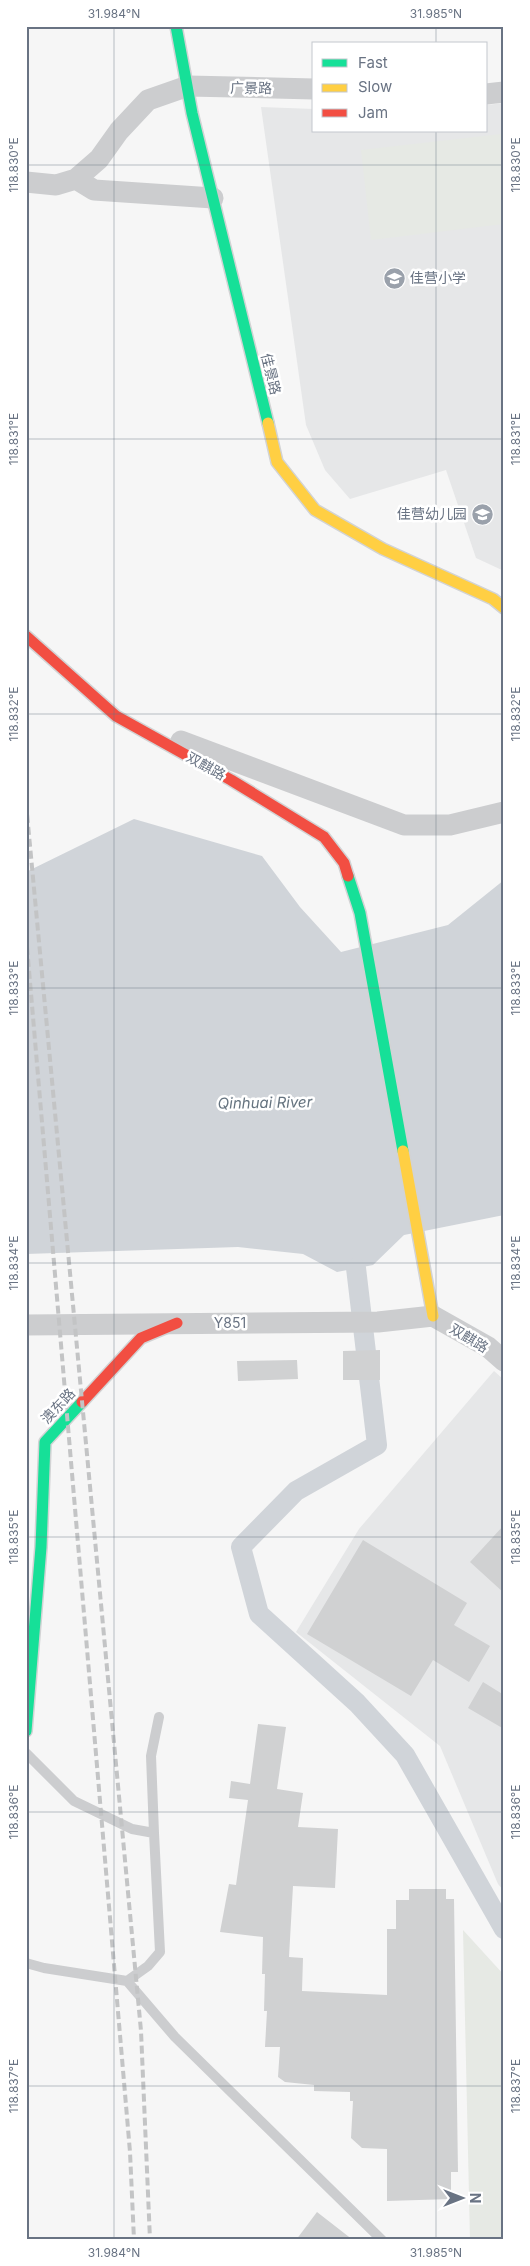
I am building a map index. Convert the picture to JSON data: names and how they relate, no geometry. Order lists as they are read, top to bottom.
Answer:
{
  "streets": {
    "street": [
      "广景路",
      "佳景路",
      "双麒路",
      "Y851",
      "澳东路"
    ]
  },
  "crossings": [
    ["广景路", "佳景路"],
    ["双麒路", "Y851"],
    ["Y851", "澳东路"]
  ],
  "water": ["Qinhuai River"],
  "places": {
    "school or university": ["佳营小学", "佳营幼儿园"]
  },
  "legend": ["Fast", "Slow", "Jam"],
  "north": "right",
  "coordinates": [
    "31.984°N",
    "31.985°N",
    "118.830°E",
    "118.831°E",
    "118.832°E",
    "118.833°E",
    "118.834°E",
    "118.835°E",
    "118.836°E",
    "118.837°E"
  ]
}
